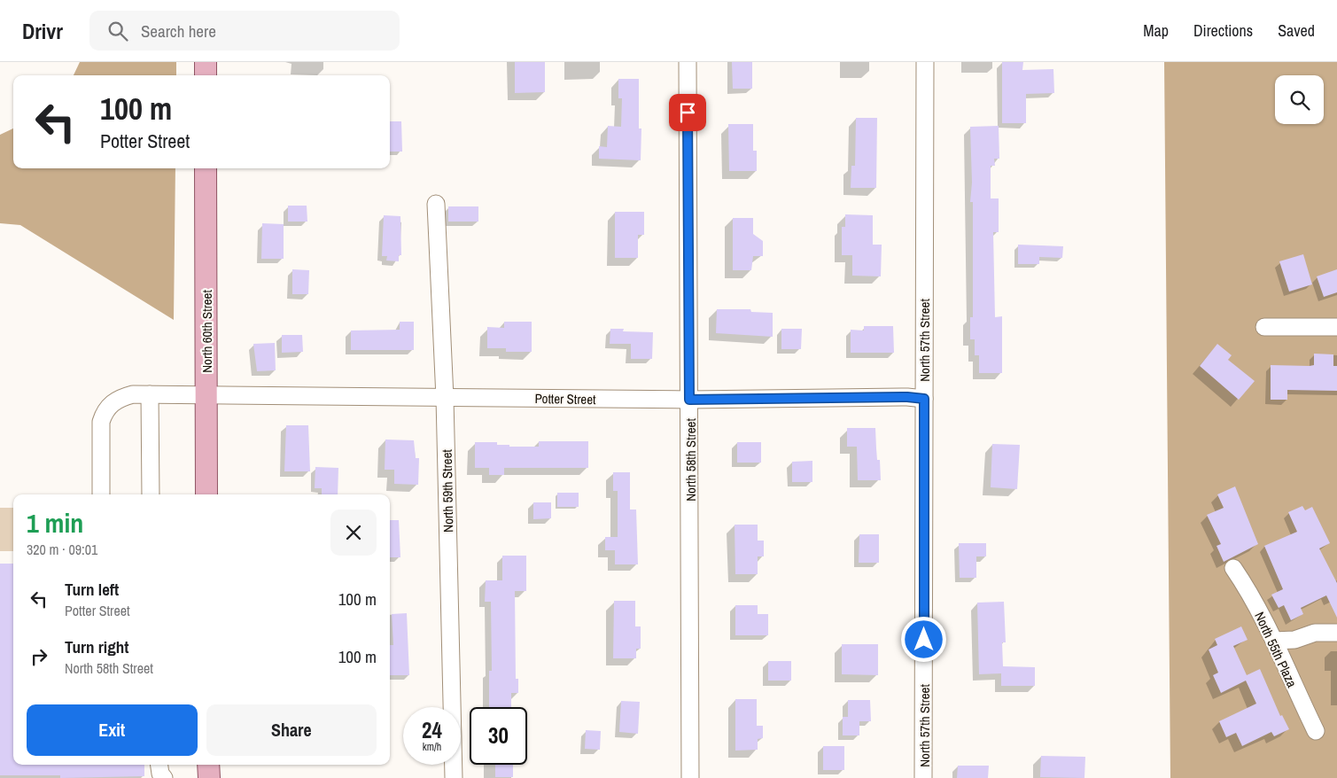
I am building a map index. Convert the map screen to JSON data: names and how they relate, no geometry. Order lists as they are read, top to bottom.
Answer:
{
  "streets": {
    "main road": ["North 60th Street"],
    "street": [
      "North 57th Street",
      "Potter Street",
      "North 58th Street",
      "North 59th Street",
      "North 55th Plaza"
    ]
  },
  "crossings": [
    ["North 60th Street", "Potter Street"],
    ["North 57th Street", "Potter Street"],
    ["Potter Street", "North 58th Street"],
    ["Potter Street", "North 59th Street"]
  ],
  "page": {
    "header": "Drivr",
    "search": "Search here",
    "nav": ["Map", "Directions", "Saved"],
    "turn": ["100 m", "Potter Street"],
    "heading": ["1 min", "320 m · 09:01"],
    "list": [
      {
        "name": "Turn left",
        "note": "Potter Street",
        "value": "100 m"
      },
      {
        "name": "Turn right",
        "note": "North 58th Street",
        "value": "100 m"
      }
    ],
    "buttons": ["Exit", "Share"],
    "speed": "24 km/h",
    "limit": "30"
  }
}
